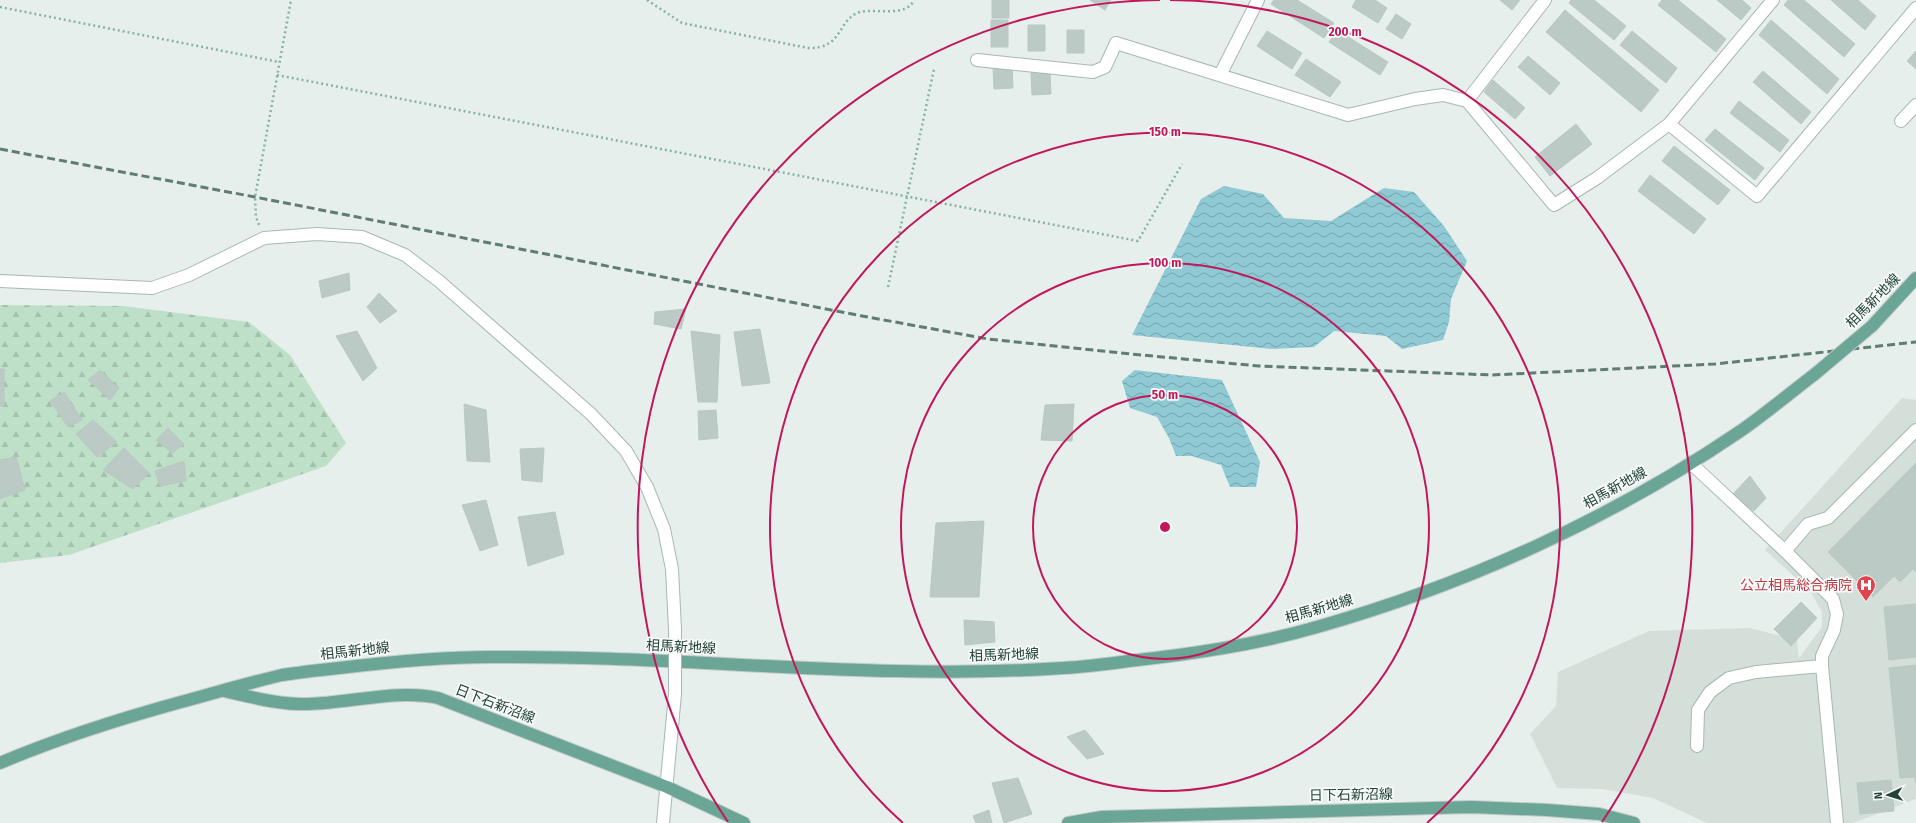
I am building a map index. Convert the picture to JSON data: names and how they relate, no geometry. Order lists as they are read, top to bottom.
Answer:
{
  "streets": {
    "main road": ["相馬新地線", "日下石新沼線"]
  },
  "crossings": [
    ["相馬新地線", "日下石新沼線"]
  ],
  "places": {
    "hospital": ["公立相馬総合病院"]
  },
  "north": "left",
  "rings": [
    "200 m",
    "150 m",
    "100 m",
    "50 m"
  ]
}
